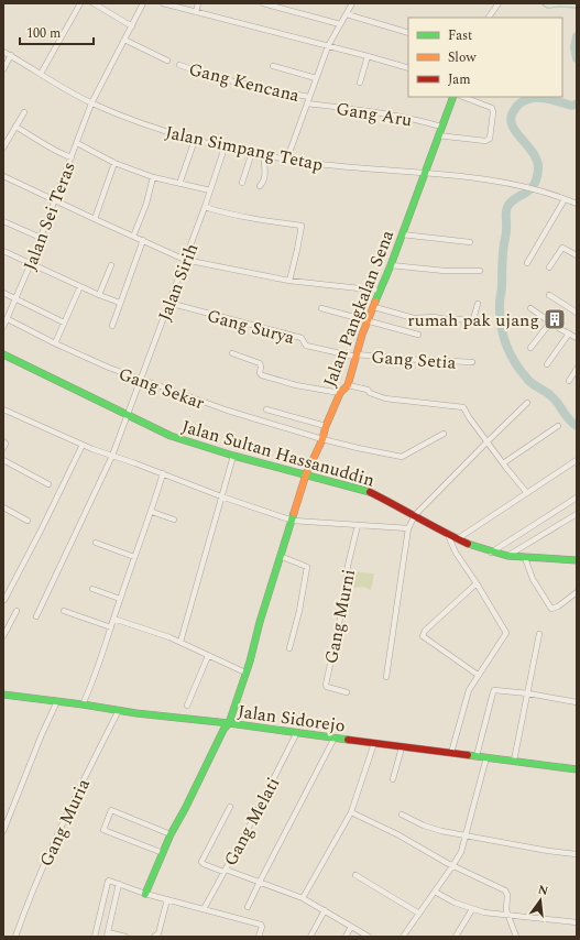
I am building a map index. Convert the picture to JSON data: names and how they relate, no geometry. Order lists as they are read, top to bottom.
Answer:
{
  "streets": {
    "street": [
      "Gang Kencana",
      "Gang Aru",
      "Jalan Simpang Tetap",
      "Jalan Sei Teras",
      "Jalan Sirih",
      "Jalan Pangkalan Sena",
      "Gang Surya",
      "Gang Setia",
      "Gang Sekar",
      "Jalan Sultan Hassanuddin",
      "Gang Murni",
      "Jalan Sidorejo",
      "Gang Melati",
      "Gang Muria"
    ]
  },
  "crossings": [
    ["Gang Aru", "Jalan Pangkalan Sena"],
    ["Jalan Simpang Tetap", "Jalan Sei Teras"],
    ["Jalan Simpang Tetap", "Jalan Sirih"],
    ["Jalan Simpang Tetap", "Jalan Pangkalan Sena"],
    ["Jalan Sei Teras", "Gang Sekar"],
    ["Jalan Sirih", "Gang Surya"],
    ["Jalan Sirih", "Gang Sekar"],
    ["Jalan Sirih", "Jalan Sultan Hassanuddin"],
    ["Jalan Pangkalan Sena", "Gang Surya"],
    ["Jalan Pangkalan Sena", "Gang Setia"],
    ["Jalan Pangkalan Sena", "Gang Sekar"],
    ["Jalan Pangkalan Sena", "Jalan Sultan Hassanuddin"],
    ["Jalan Pangkalan Sena", "Jalan Sidorejo"],
    ["Gang Surya", "Gang Setia"],
    ["Jalan Sidorejo", "Gang Melati"],
    ["Jalan Sidorejo", "Gang Muria"]
  ],
  "places": {
    "building": ["rumah pak ujang"]
  },
  "legend": ["Fast", "Slow", "Jam"],
  "scale_bar": "100 m",
  "north": "top"
}
